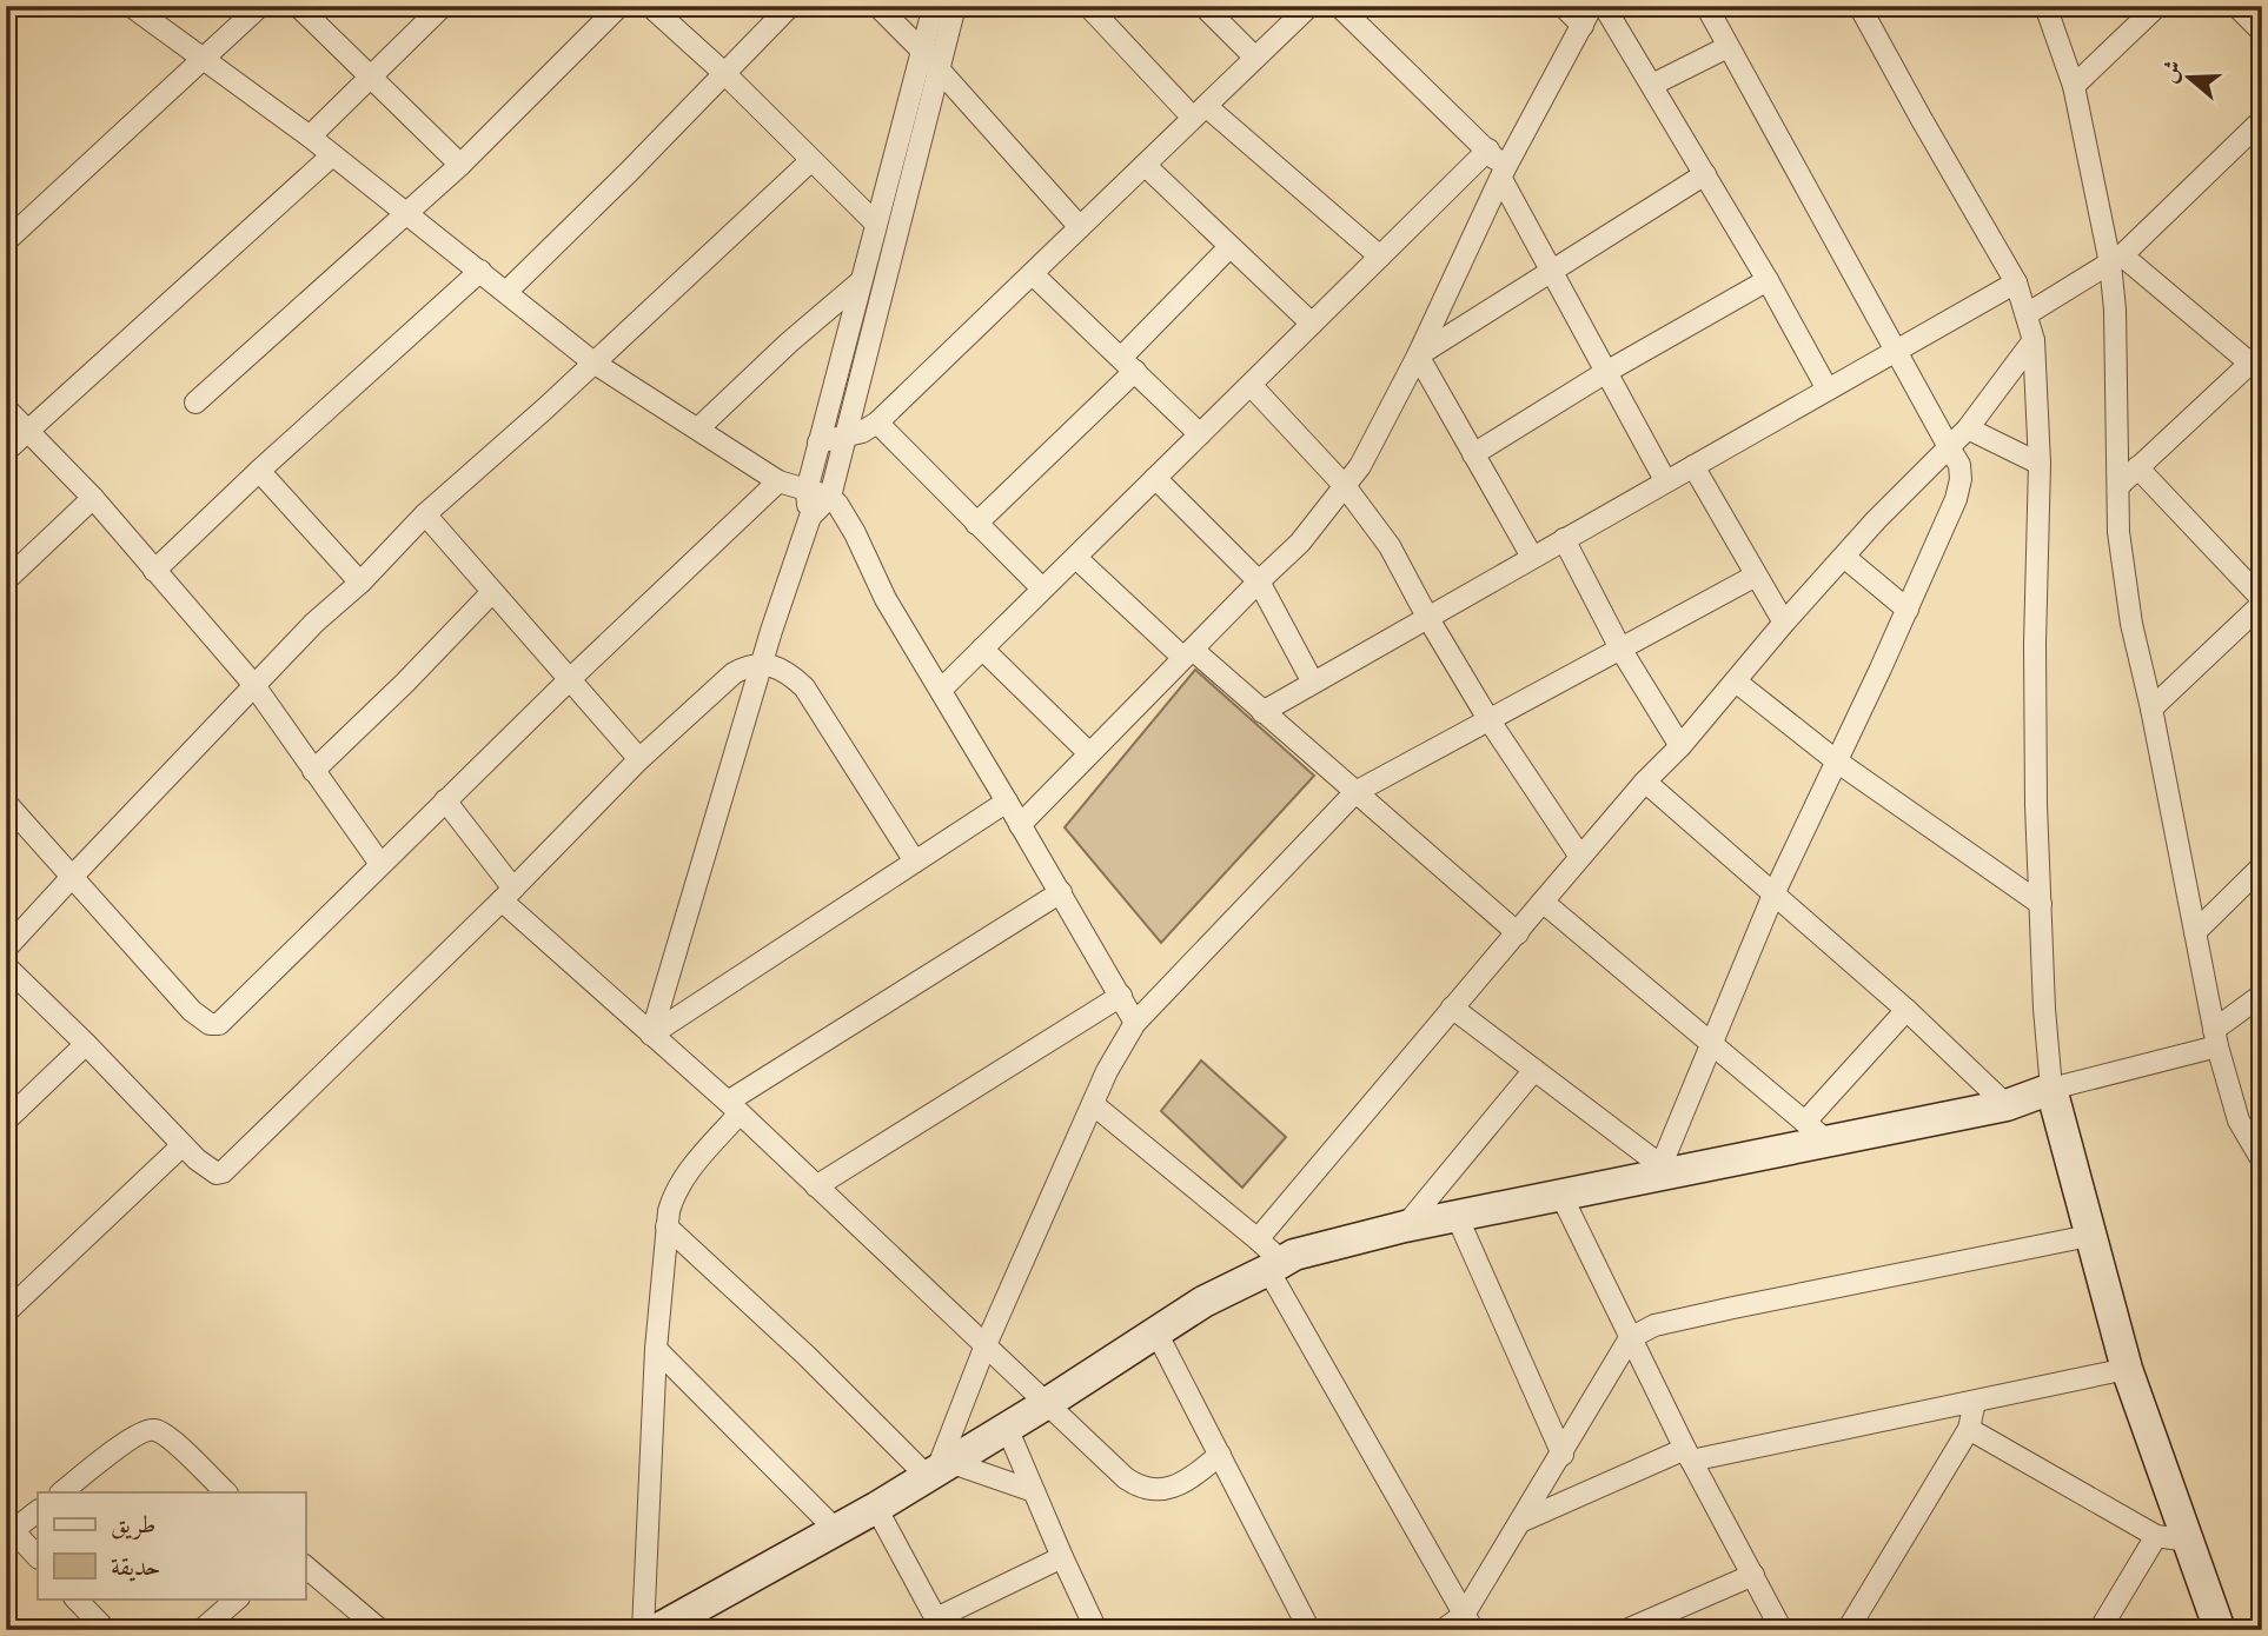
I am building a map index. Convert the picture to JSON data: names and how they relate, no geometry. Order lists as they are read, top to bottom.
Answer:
{
  "legend": ["طريق", "حديقة"],
  "north": "left"
}
